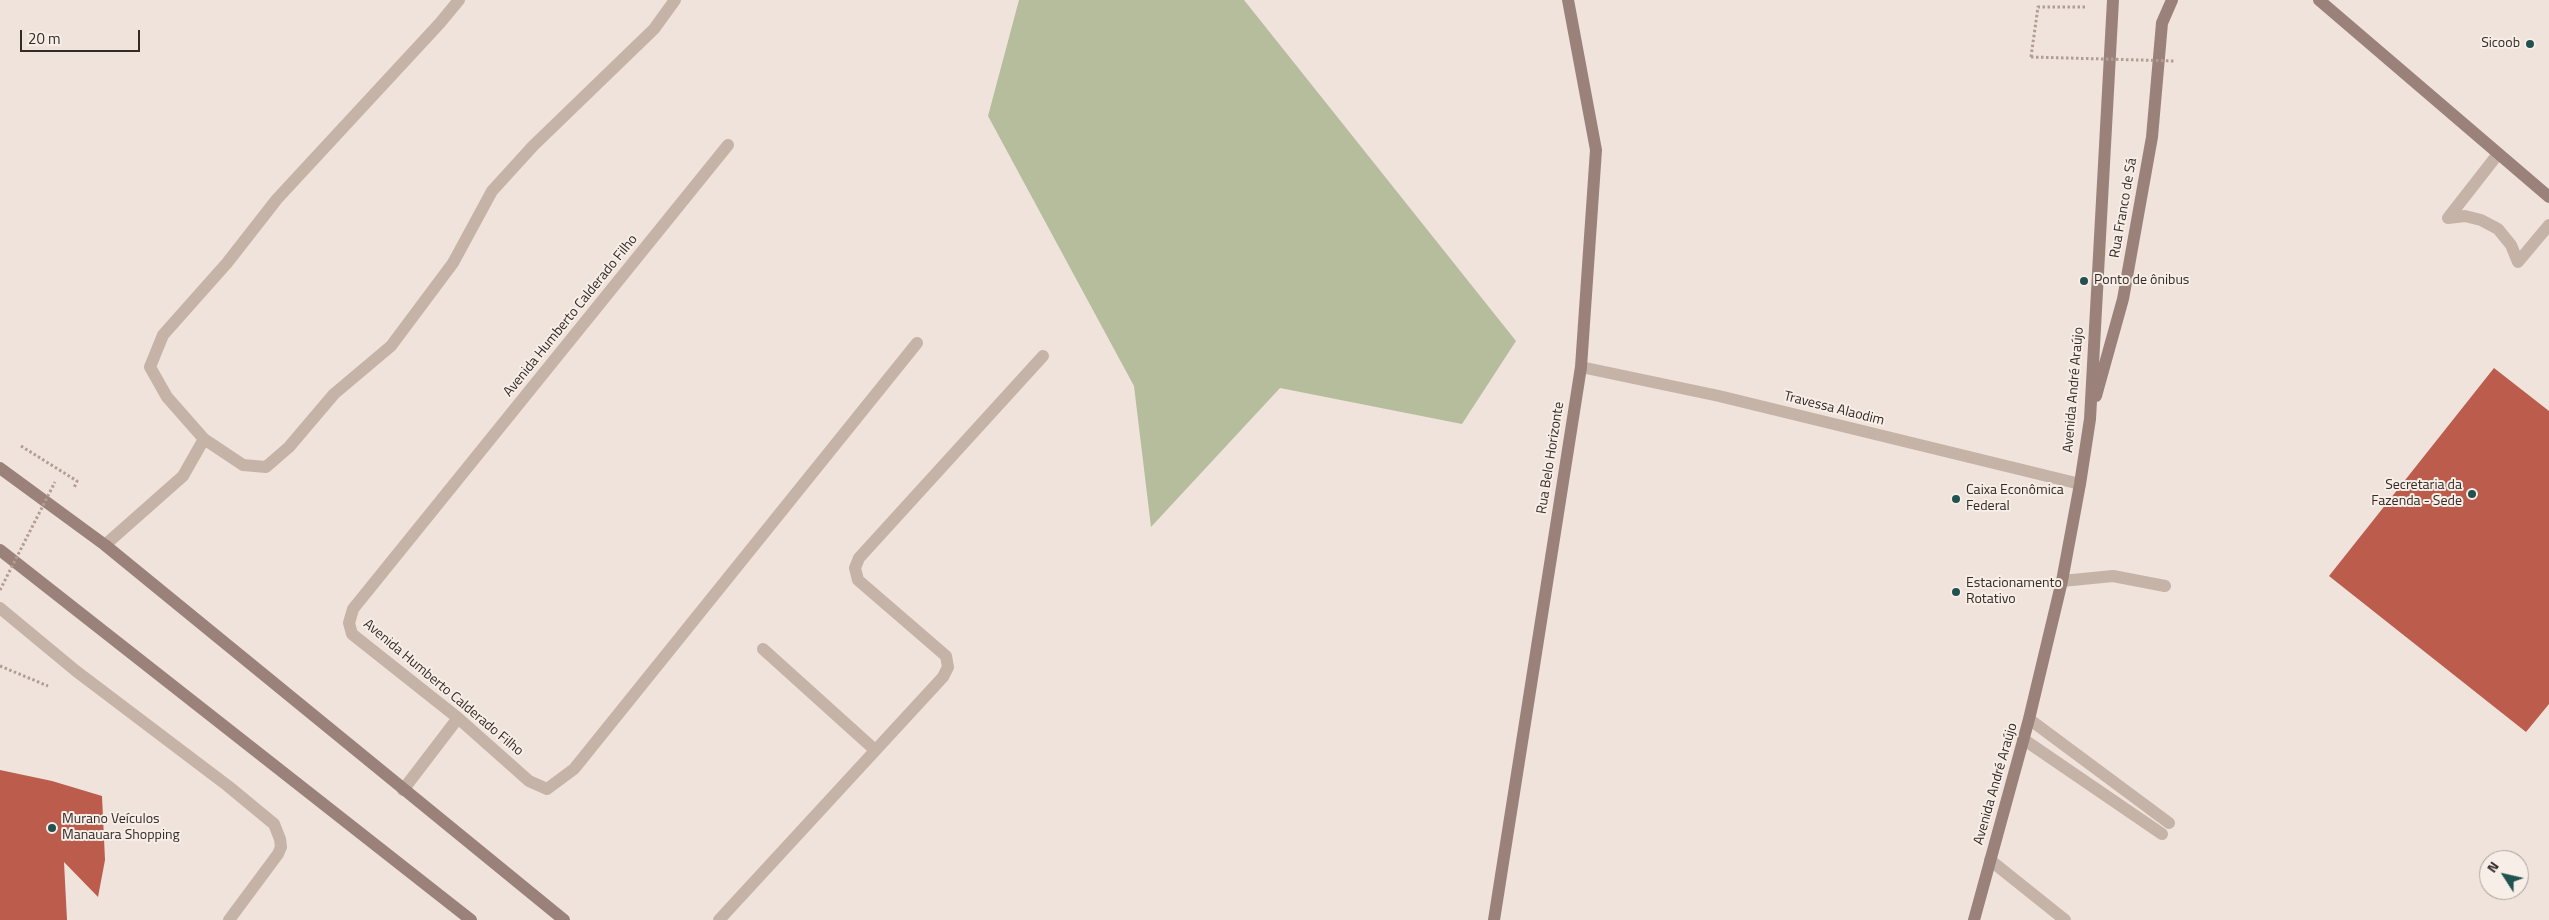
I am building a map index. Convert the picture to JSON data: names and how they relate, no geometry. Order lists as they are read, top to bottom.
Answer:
{
  "streets": {
    "main road": ["Rua Franco de Sá", "Avenida André Araújo", "Rua Belo Horizonte"],
    "street": ["Avenida Humberto Calderado Filho", "Travessa Alaodim"]
  },
  "crossings": [
    ["Rua Franco de Sá", "Avenida André Araújo"],
    ["Avenida André Araújo", "Travessa Alaodim"],
    ["Travessa Alaodim", "Rua Belo Horizonte"]
  ],
  "places": [
    "Sicoob",
    "Ponto de ônibus",
    "Secretaria da Fazenda - Sede",
    "Caixa Econômica Federal",
    "Estacionamento Rotativo",
    "Murano Veículos Manauara Shopping"
  ],
  "scale_bar": "20 m",
  "north": "top left"
}
